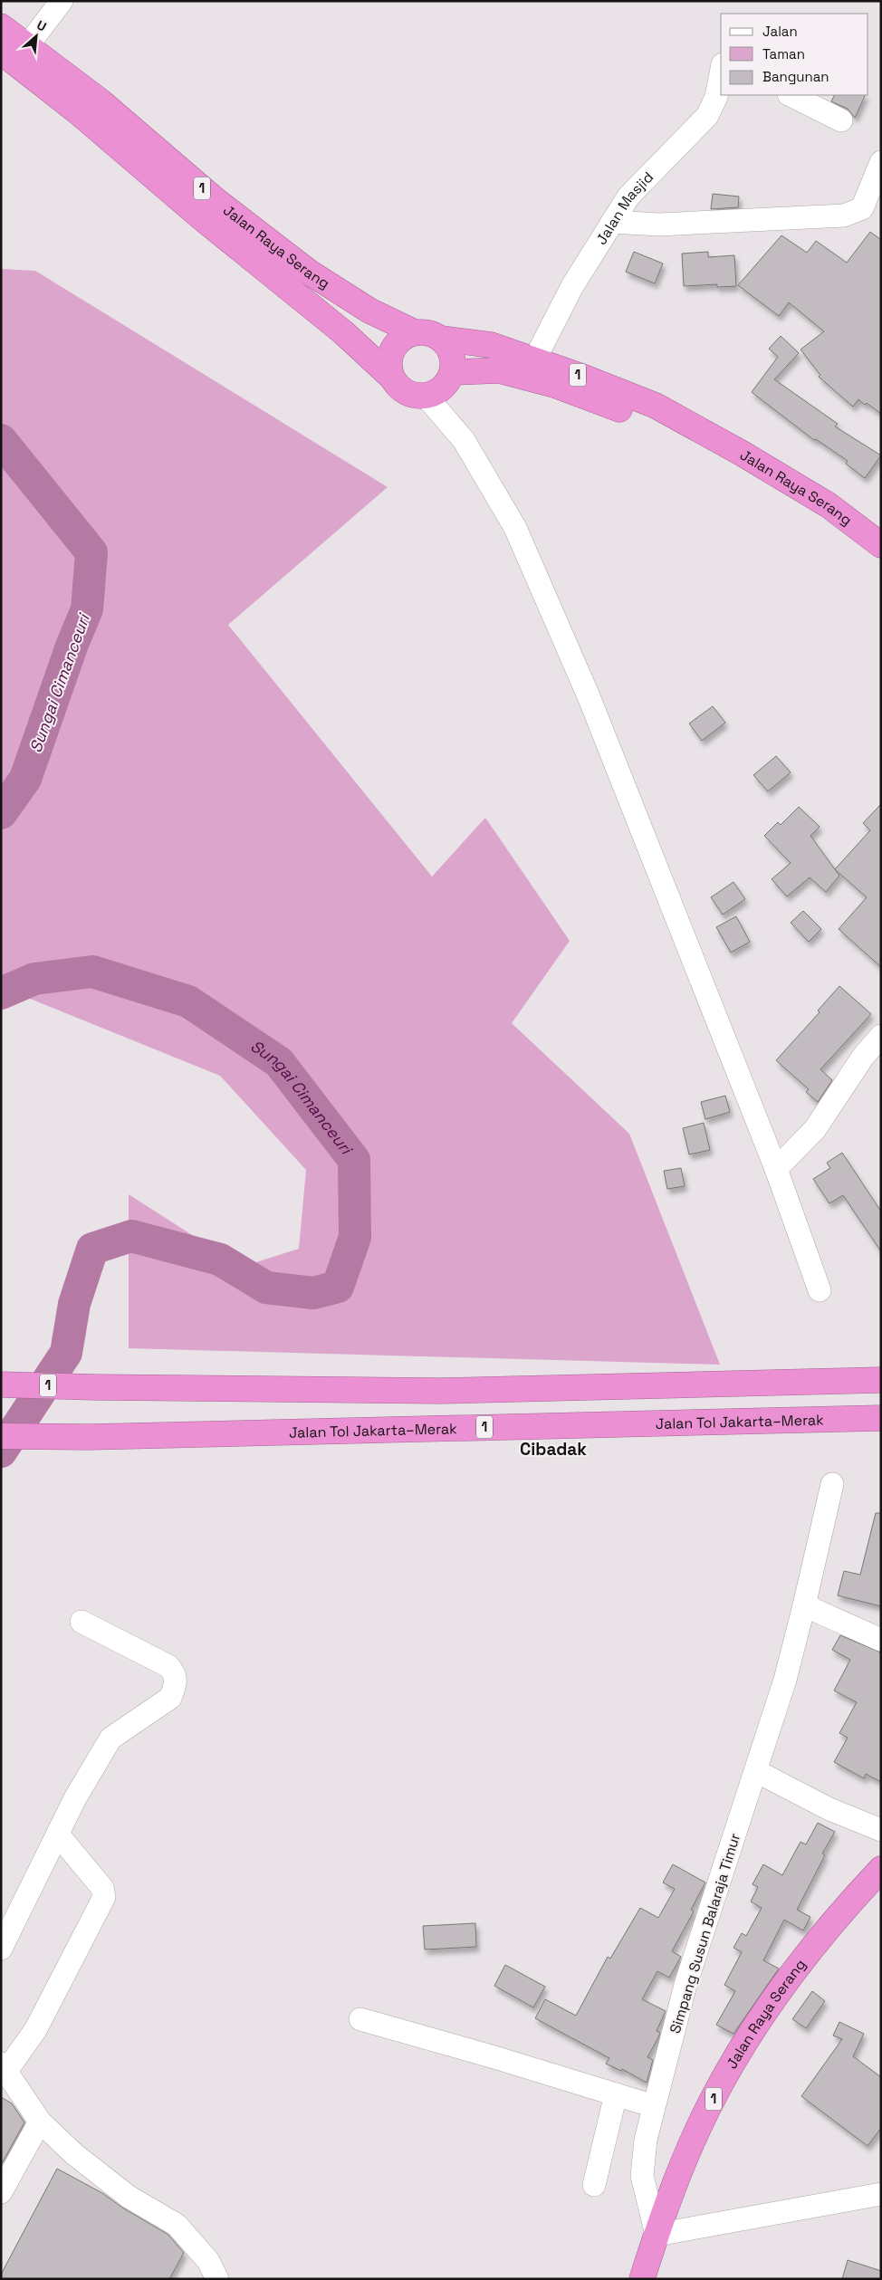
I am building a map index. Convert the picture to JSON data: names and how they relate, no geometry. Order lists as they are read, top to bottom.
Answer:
{
  "streets": {
    "highway": ["1", "Jalan Raya Serang", "Jalan Tol Jakarta–Merak"],
    "street": ["Jalan Masjid", "Simpang Susun Balaraja Timur"]
  },
  "crossings": [
    ["1", "Jalan Raya Serang"],
    ["Jalan Masjid", "Jalan Raya Serang"],
    ["Jalan Raya Serang", "Simpang Susun Balaraja Timur"]
  ],
  "districts": ["Cibadak"],
  "water": ["Sungai Cimanceuri"],
  "legend": ["Jalan", "Taman", "Bangunan"],
  "north": "top right"
}
